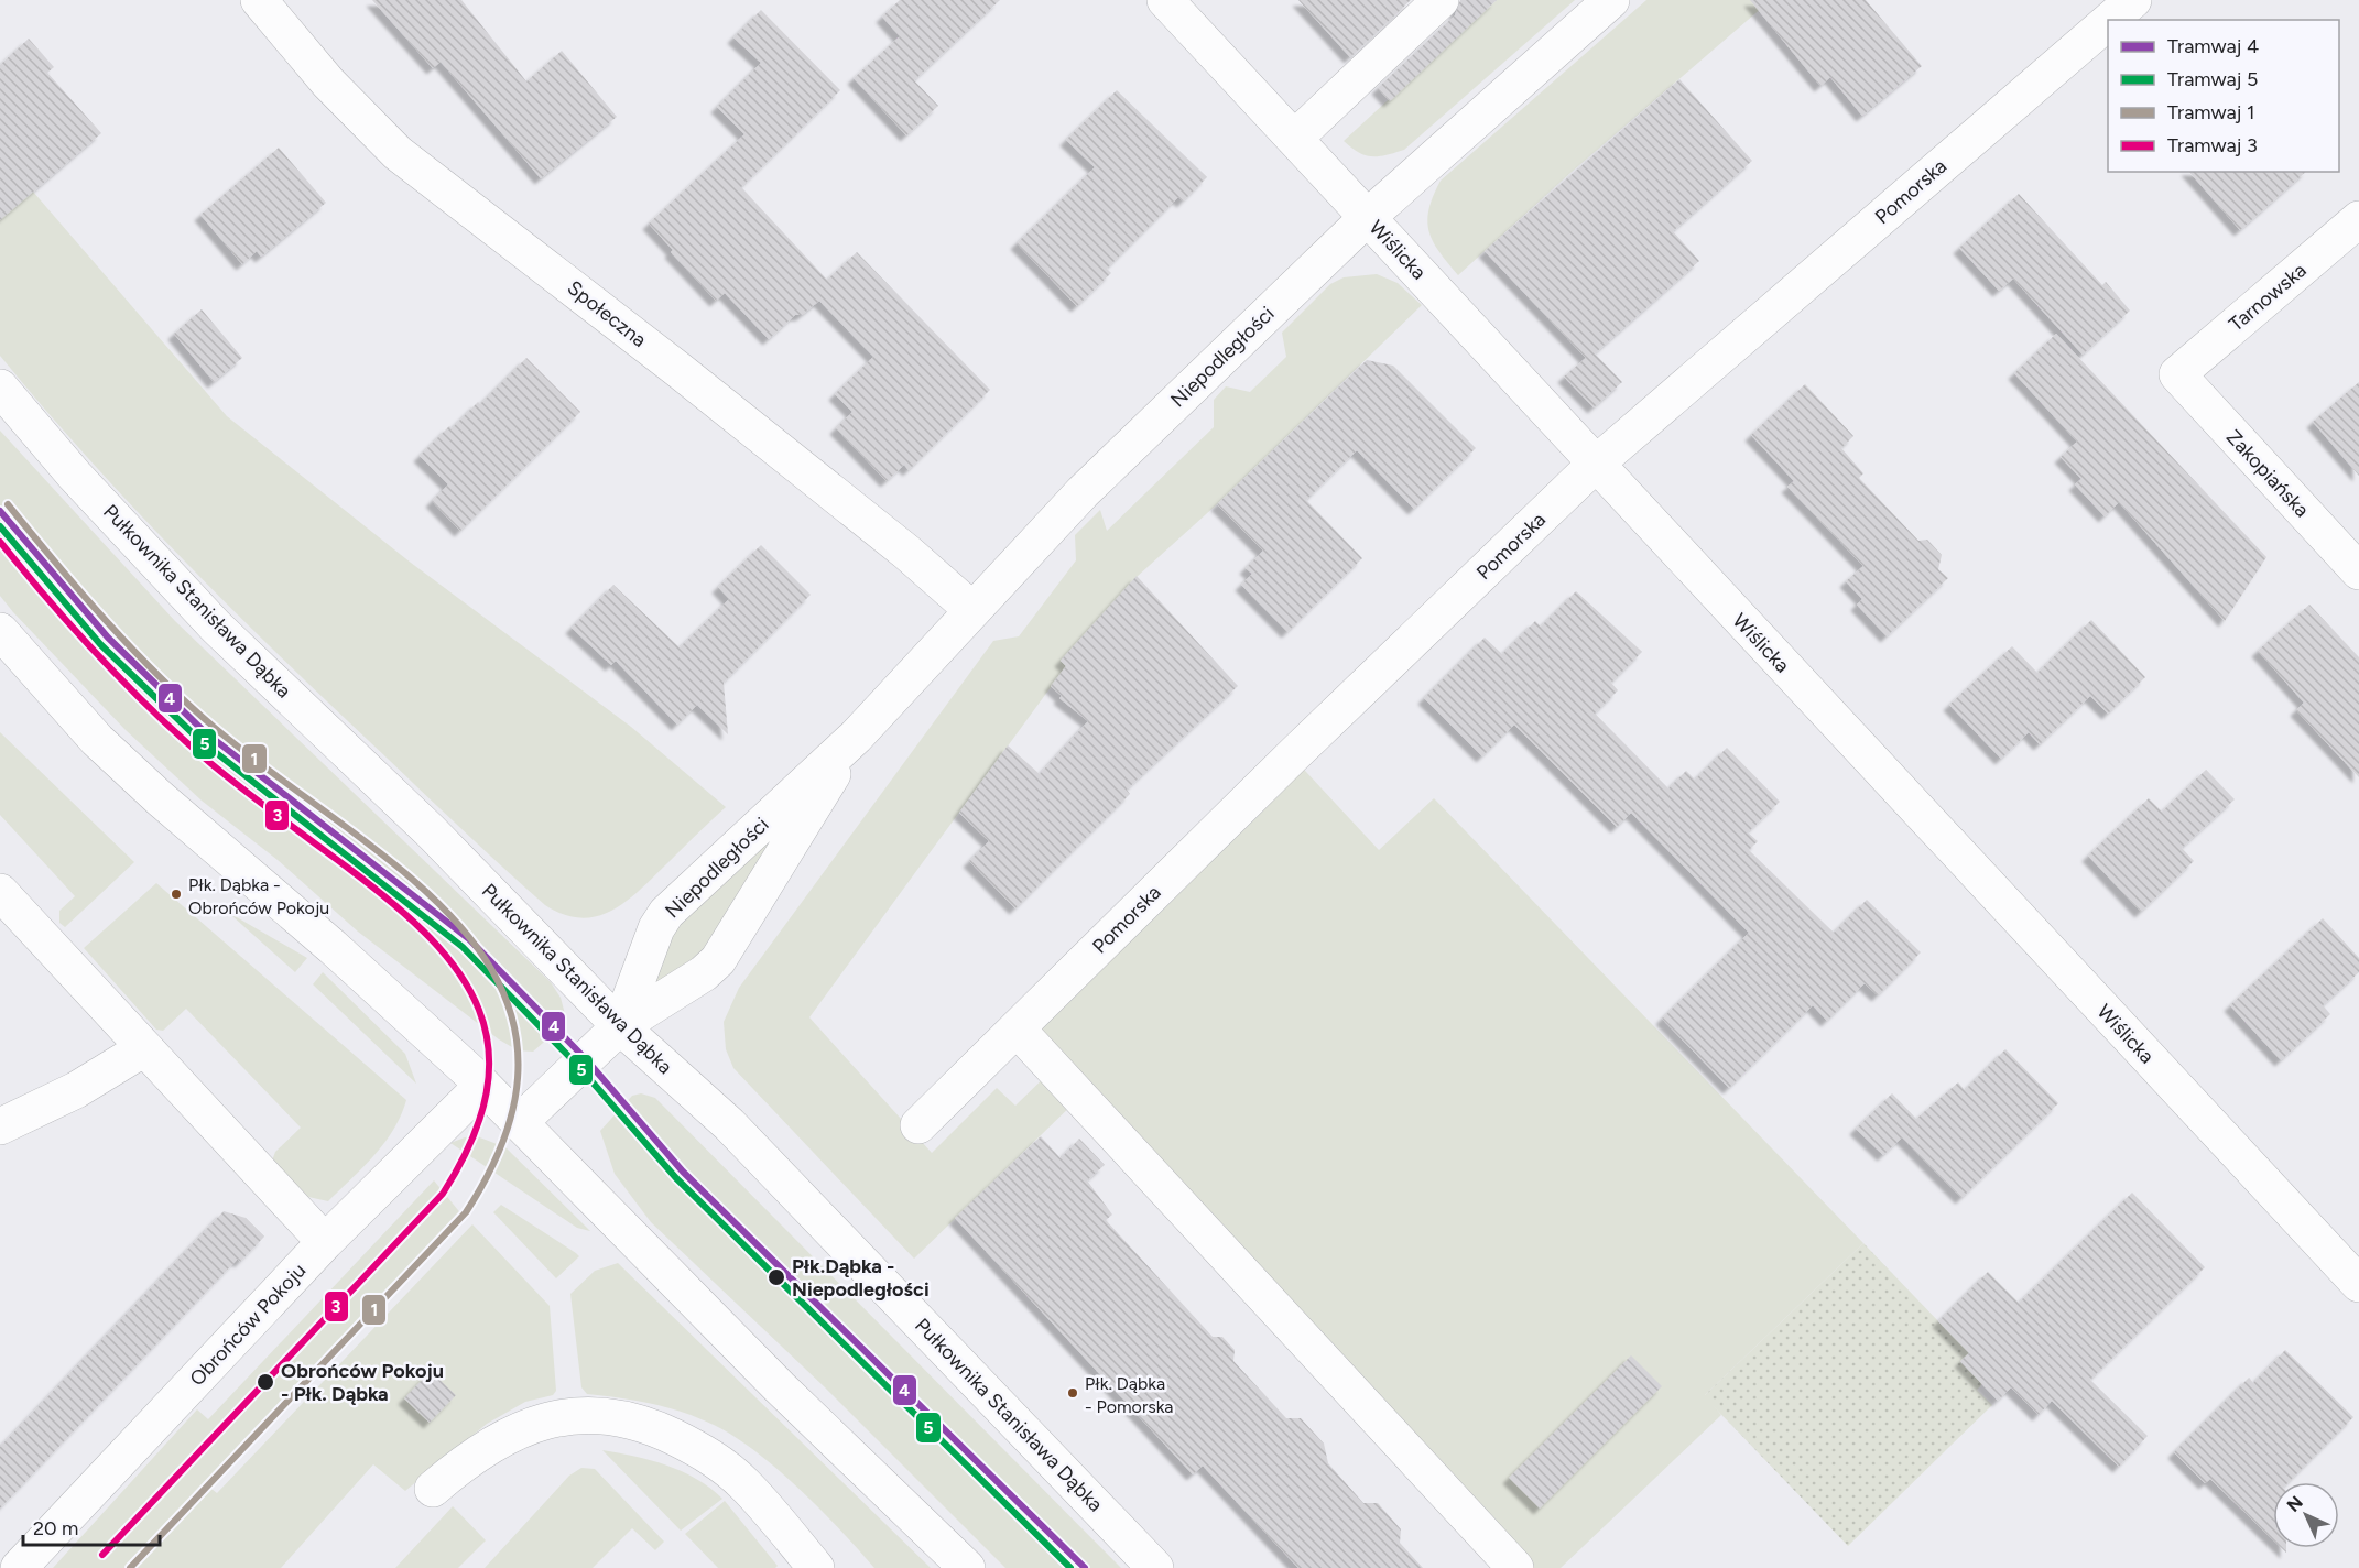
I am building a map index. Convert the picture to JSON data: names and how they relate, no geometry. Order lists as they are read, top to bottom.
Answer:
{
  "streets": {
    "street": [
      "Pomorska",
      "Wiślicka",
      "Tarnowska",
      "Społeczna",
      "Niepodległości",
      "Zakopiańska",
      "Pułkownika Stanisława Dąbka",
      "Obrońców Pokoju"
    ]
  },
  "crossings": [
    ["Pomorska", "Wiślicka"],
    ["Wiślicka", "Niepodległości"],
    ["Tarnowska", "Zakopiańska"],
    ["Społeczna", "Niepodległości"],
    ["Niepodległości", "Pułkownika Stanisława Dąbka"]
  ],
  "places": [
    "Płk. Dąbka - Obrońców Pokoju",
    "Płk.Dąbka - Niepodległości",
    "Obrońców Pokoju - Płk. Dąbka",
    "Płk. Dąbka - Pomorska"
  ],
  "lines": [
    "tram line 1",
    "tram line 4",
    "tram line 5",
    "tram line 3"
  ],
  "legend": [
    "Tramwaj 4",
    "Tramwaj 5",
    "Tramwaj 1",
    "Tramwaj 3"
  ],
  "scale_bar": "20 m",
  "north": "top left"
}
